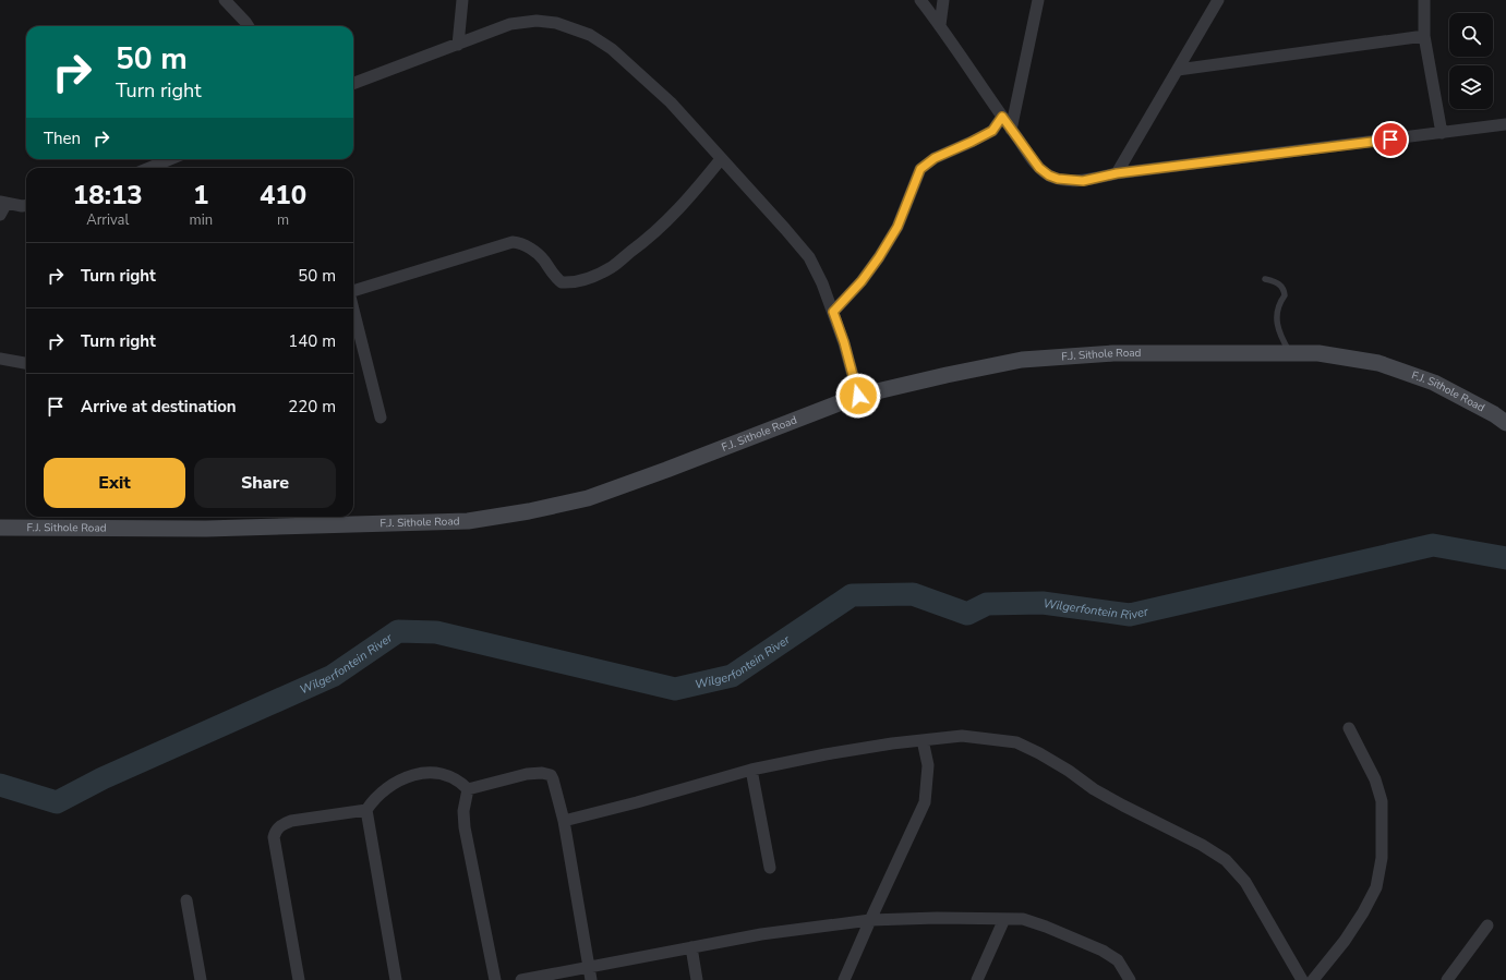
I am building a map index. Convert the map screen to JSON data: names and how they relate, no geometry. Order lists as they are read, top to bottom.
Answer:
{
  "streets": {
    "street": ["F.J. Sithole Road"]
  },
  "water": ["Wilgerfontein River"],
  "page": {
    "turn": ["50 m", "Turn right"],
    "then": "Then",
    "eta": [
      "18:13",
      "Arrival",
      "1",
      "min",
      "410",
      "m"
    ],
    "list": [
      {
        "name": "Turn right",
        "value": "50 m"
      },
      {
        "name": "Turn right",
        "value": "140 m"
      },
      {
        "name": "Arrive at destination",
        "value": "220 m"
      }
    ],
    "buttons": ["Exit", "Share"]
  }
}
